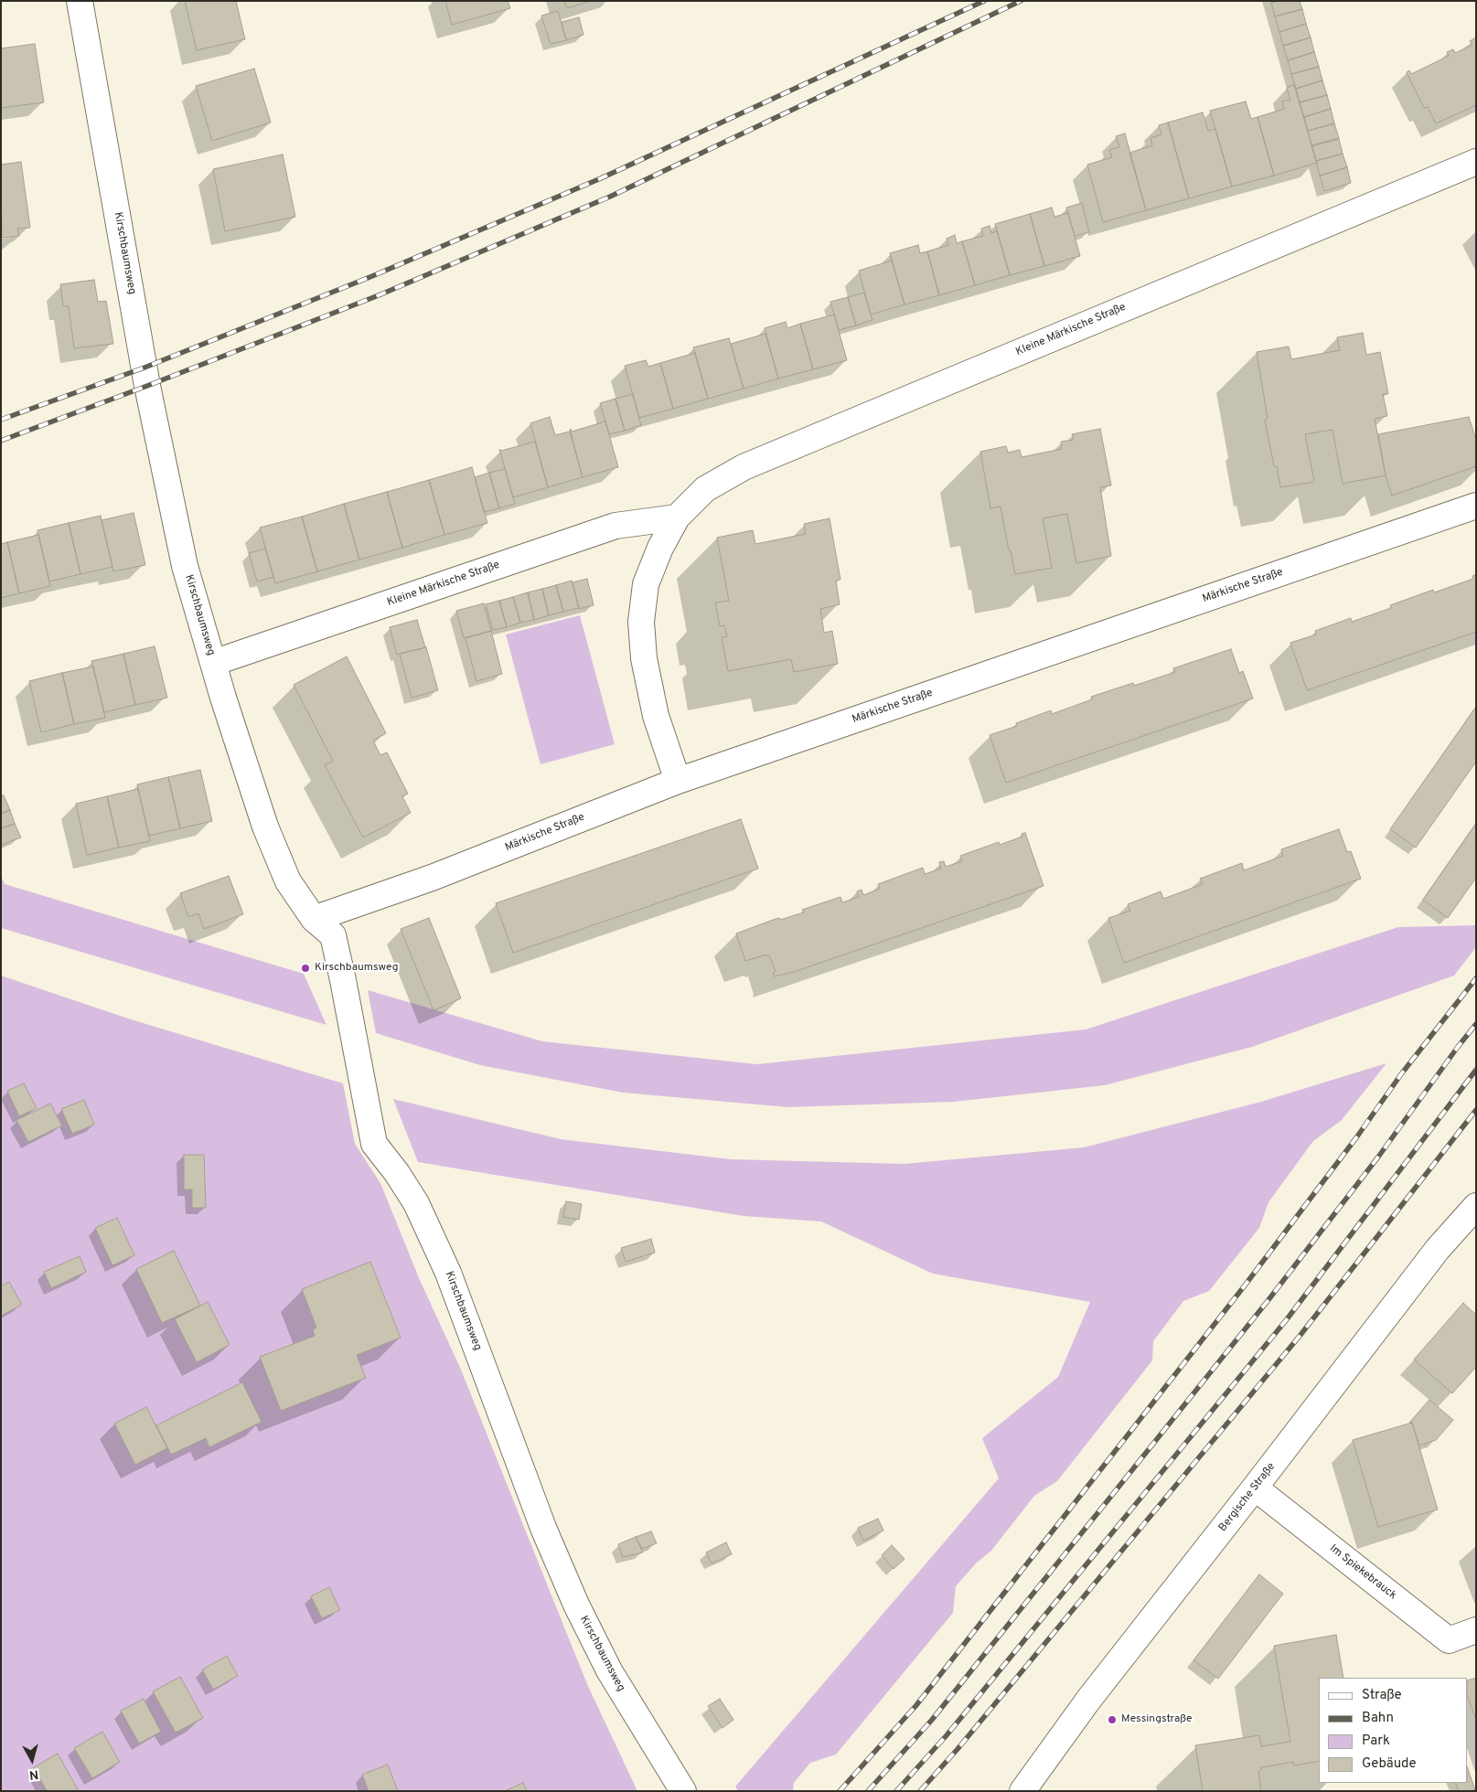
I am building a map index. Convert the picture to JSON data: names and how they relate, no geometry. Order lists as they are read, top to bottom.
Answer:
{
  "streets": {
    "street": [
      "Kirschbaumsweg",
      "Kleine Märkische Straße",
      "Märkische Straße",
      "Bergische Straße",
      "Im Spiekebrauck"
    ]
  },
  "crossings": [
    ["Kirschbaumsweg", "Kleine Märkische Straße"],
    ["Kirschbaumsweg", "Märkische Straße"],
    ["Kleine Märkische Straße", "Märkische Straße"],
    ["Bergische Straße", "Im Spiekebrauck"]
  ],
  "places": ["Kirschbaumsweg", "Messingstraße"],
  "legend": [
    "Straße",
    "Bahn",
    "Park",
    "Gebäude"
  ],
  "north": "bottom"
}
